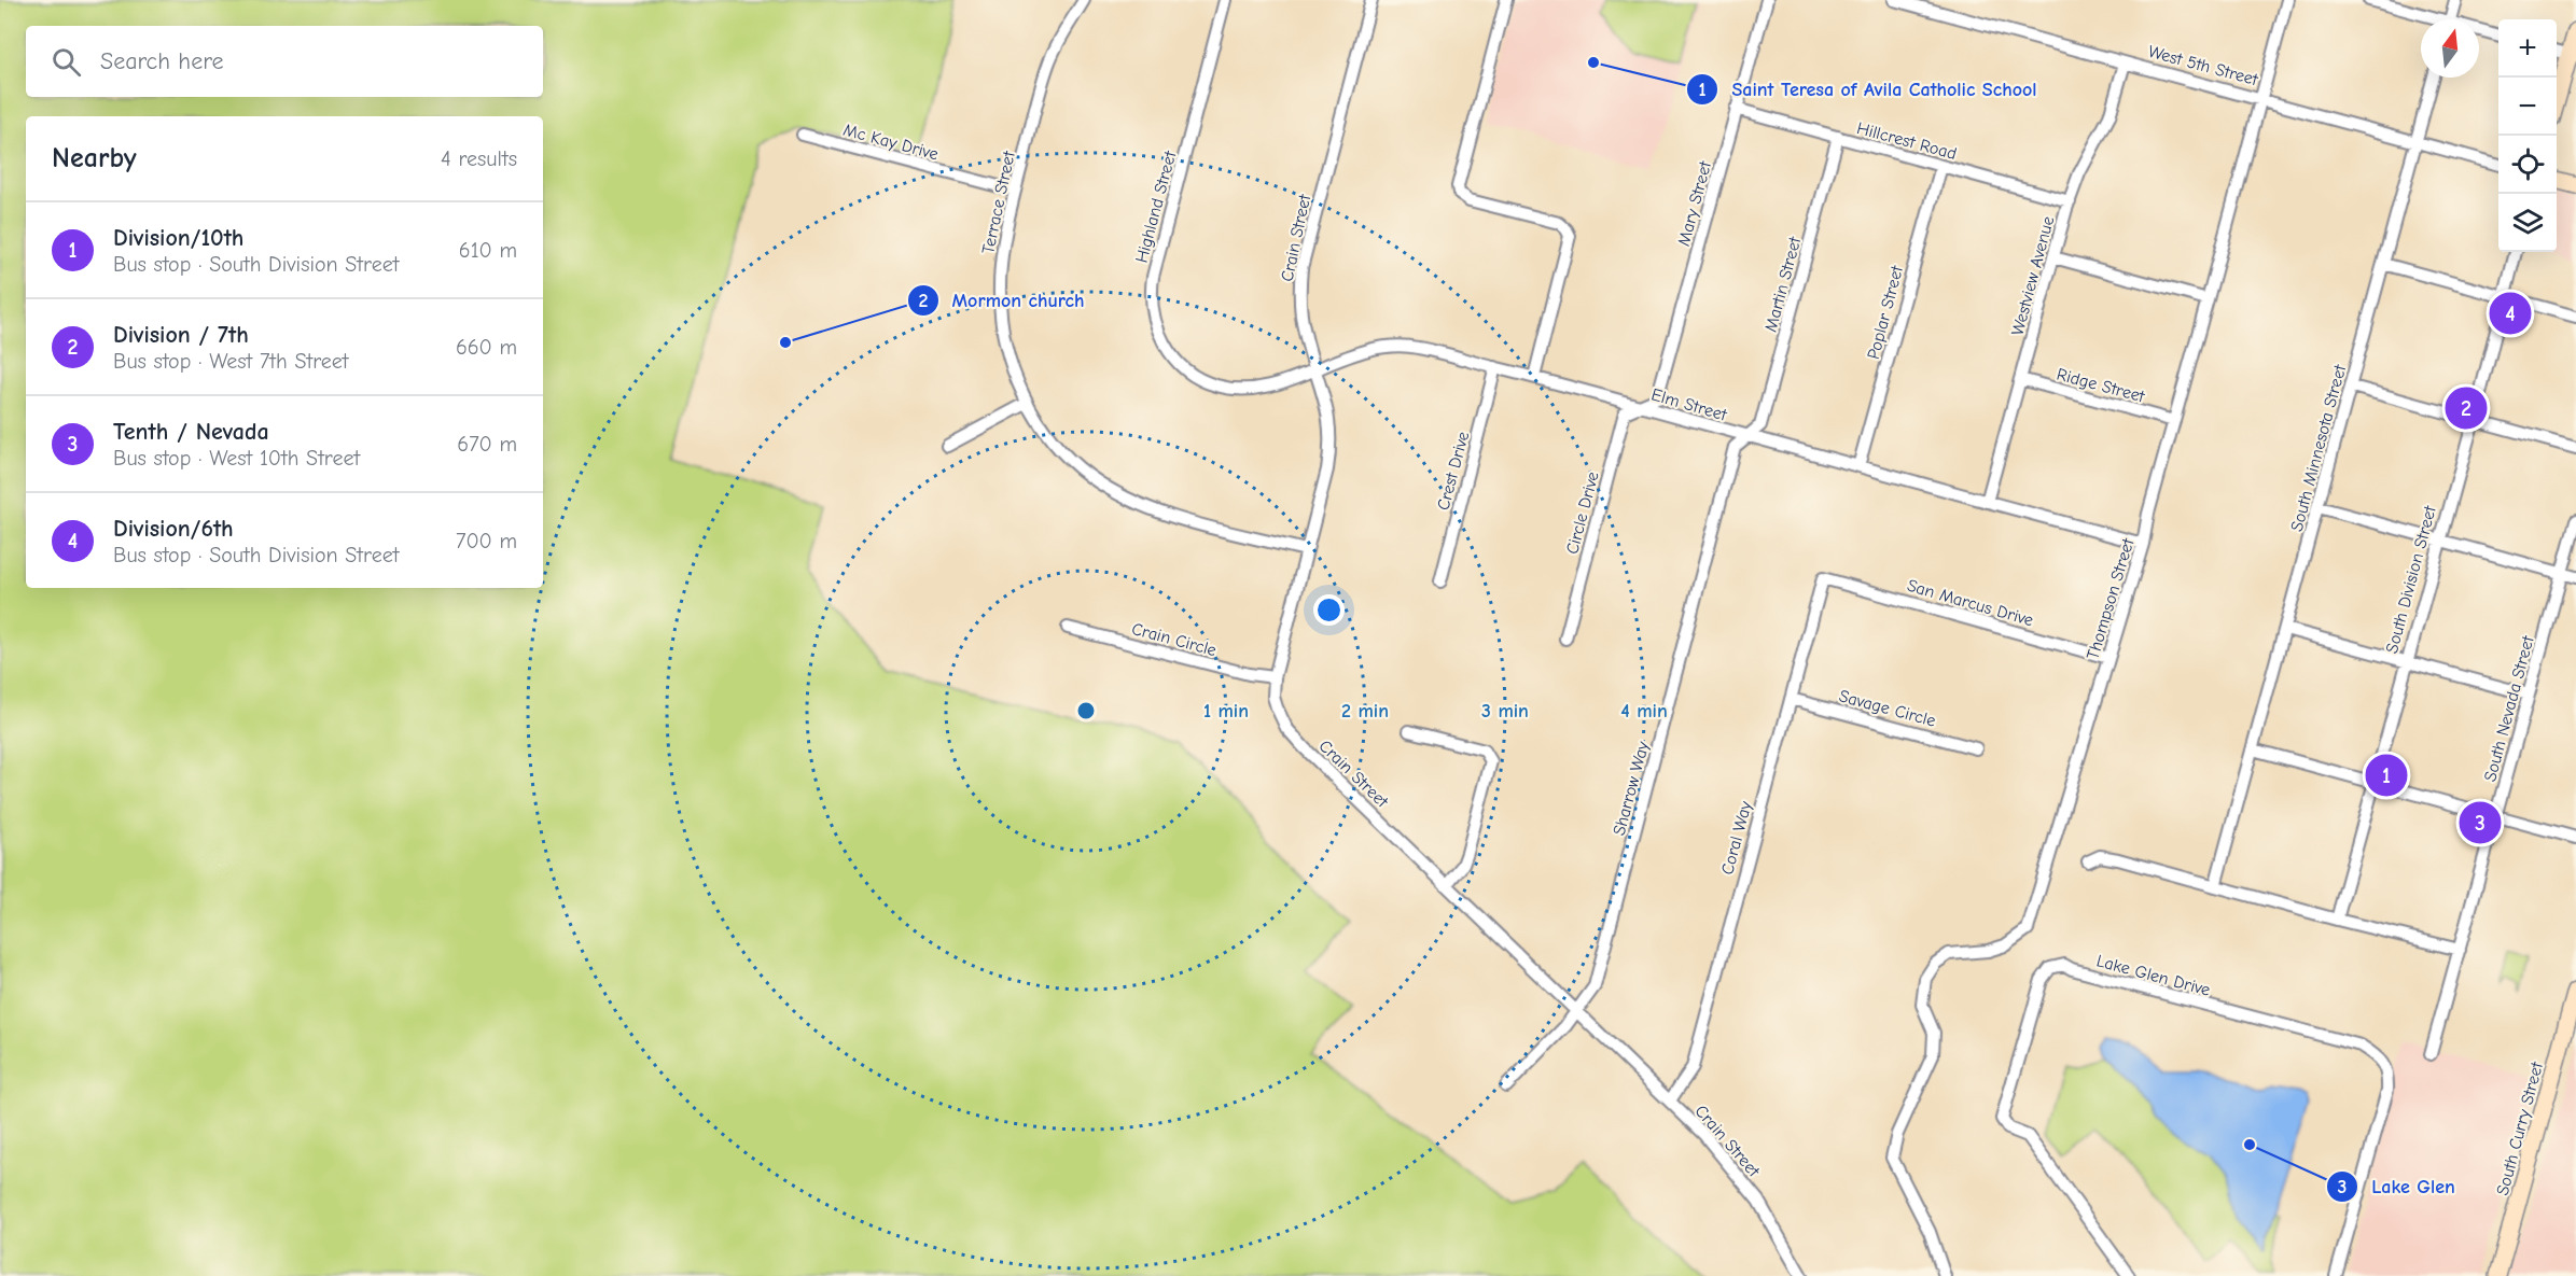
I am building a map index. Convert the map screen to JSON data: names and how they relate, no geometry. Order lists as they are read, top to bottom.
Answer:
{
  "streets": {
    "street": [
      "West 5th Street",
      "Hillcrest Road",
      "Mc Kay Drive",
      "Terrace Street",
      "Mary Street",
      "Highland Street",
      "Crain Street",
      "Westview Avenue",
      "Martin Street",
      "Poplar Street",
      "Ridge Street",
      "Elm Street",
      "South Minnesota Street",
      "Crest Drive",
      "Circle Drive",
      "South Division Street",
      "Thompson Street",
      "San Marcus Drive",
      "Crain Circle",
      "Savage Circle",
      "South Nevada Street",
      "Sharrow Way",
      "Coral Way",
      "Lake Glen Drive",
      "South Curry Street"
    ]
  },
  "crossings": [
    ["West 5th Street", "Westview Avenue"],
    ["West 5th Street", "South Minnesota Street"],
    ["West 5th Street", "Thompson Street"],
    ["Hillcrest Road", "Mary Street"],
    ["Hillcrest Road", "Westview Avenue"],
    ["Hillcrest Road", "Martin Street"],
    ["Hillcrest Road", "Poplar Street"],
    ["Mc Kay Drive", "Terrace Street"],
    ["Terrace Street", "Crain Street"],
    ["Mary Street", "Elm Street"],
    ["Mary Street", "Circle Drive"],
    ["Highland Street", "Elm Street"],
    ["Crain Street", "Elm Street"],
    ["Crain Street", "Crain Circle"],
    ["Crain Street", "Sharrow Way"],
    ["Crain Street", "Coral Way"],
    ["Westview Avenue", "Ridge Street"],
    ["Westview Avenue", "Elm Street"],
    ["Martin Street", "Elm Street"],
    ["Martin Street", "Sharrow Way"],
    ["Poplar Street", "Elm Street"],
    ["Ridge Street", "Thompson Street"],
    ["Elm Street", "Crest Drive"],
    ["Elm Street", "Circle Drive"],
    ["Elm Street", "Thompson Street"],
    ["Elm Street", "Sharrow Way"],
    ["Thompson Street", "San Marcus Drive"],
    ["San Marcus Drive", "Coral Way"],
    ["Savage Circle", "Coral Way"]
  ],
  "places": ["Saint Teresa of Avila Catholic School", "Mormon church", "Lake Glen"],
  "north": "top",
  "page": {
    "map_buttons": ["+", "−"],
    "search": "Search here",
    "heading": ["Nearby", "4 results"],
    "list": [
      {
        "mark": "1",
        "name": "Division/10th",
        "note": "Bus stop · South Division Street",
        "value": "610 m"
      },
      {
        "mark": "2",
        "name": "Division / 7th",
        "note": "Bus stop · West 7th Street",
        "value": "660 m"
      },
      {
        "mark": "3",
        "name": "Tenth / Nevada",
        "note": "Bus stop · West 10th Street",
        "value": "670 m"
      },
      {
        "mark": "4",
        "name": "Division/6th",
        "note": "Bus stop · South Division Street",
        "value": "700 m"
      }
    ],
    "pins": [
      "4",
      "2",
      "1",
      "3"
    ]
  },
  "rings": [
    "1 min",
    "2 min",
    "3 min",
    "4 min"
  ]
}
